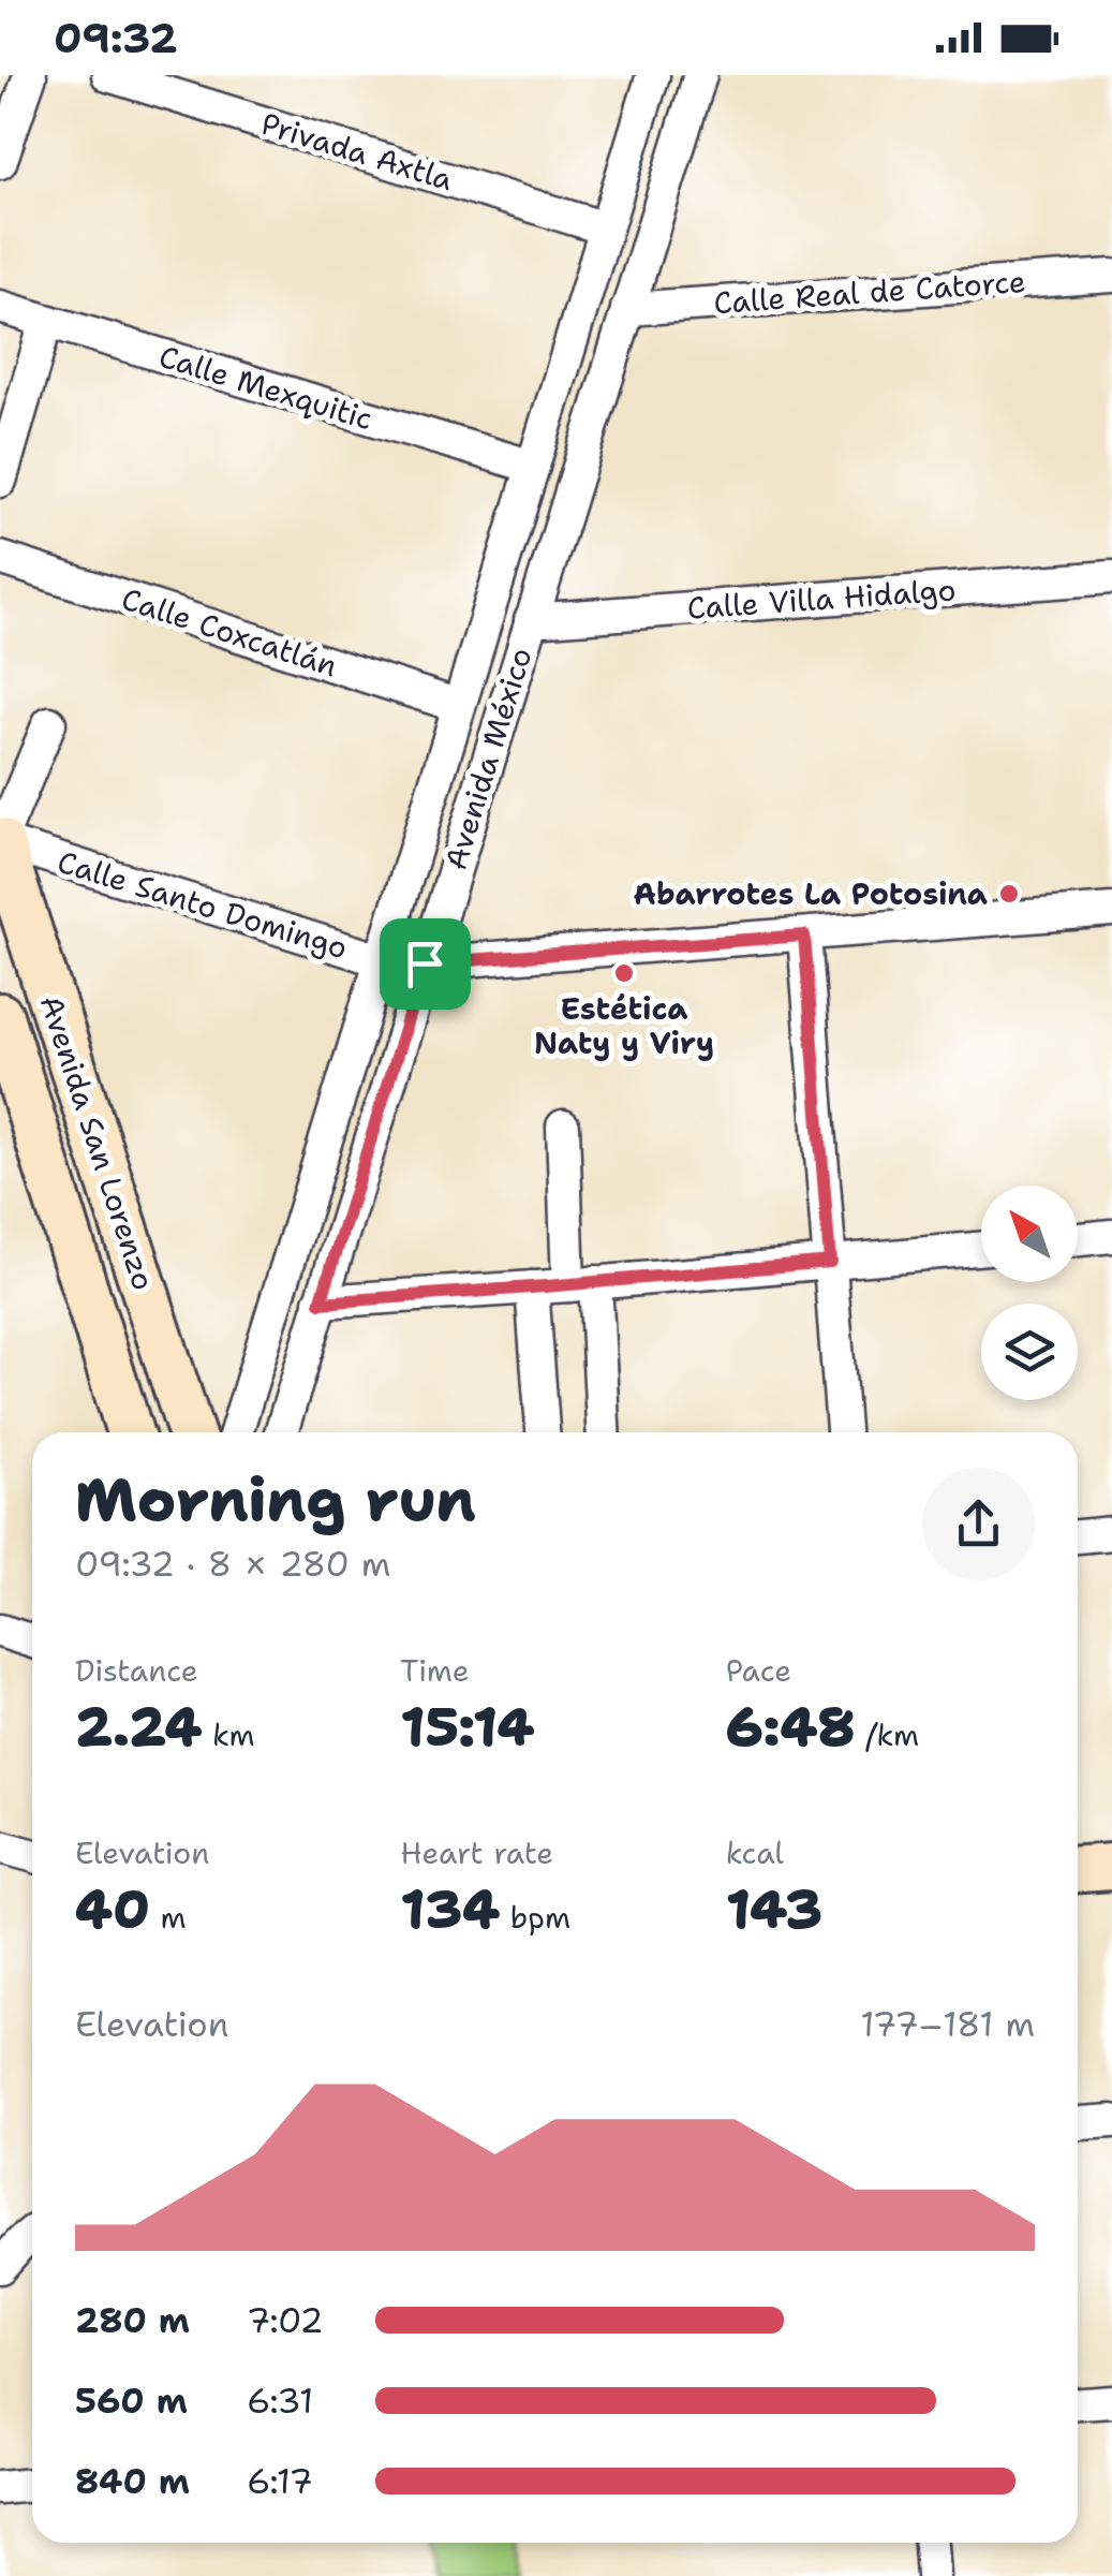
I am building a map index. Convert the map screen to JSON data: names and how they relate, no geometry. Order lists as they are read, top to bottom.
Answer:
{
  "streets": {
    "street": [
      "Privada Axtla",
      "Calle Real de Catorce",
      "Calle Mexquitic",
      "Calle Villa Hidalgo",
      "Calle Coxcatlán",
      "Avenida México",
      "Calle Santo Domingo",
      "Avenida San Lorenzo"
    ]
  },
  "crossings": [
    ["Privada Axtla", "Avenida México"],
    ["Calle Real de Catorce", "Avenida México"],
    ["Calle Mexquitic", "Avenida México"],
    ["Calle Villa Hidalgo", "Avenida México"],
    ["Calle Coxcatlán", "Avenida México"],
    ["Avenida México", "Calle Santo Domingo"],
    ["Calle Santo Domingo", "Avenida San Lorenzo"]
  ],
  "places": ["Abarrotes La Potosina", "Estética Naty y Viry"],
  "north": "top left",
  "page": {
    "status": "09:32",
    "heading": ["Morning run", "09:32 · 8 × 280 m"],
    "stats": [
      ["Distance", "2.24 km"],
      ["Time", "15:14"],
      ["Pace", "6:48 /km"],
      ["Elevation", "40 m"],
      ["Heart rate", "134 bpm"],
      ["kcal", "143"]
    ],
    "chart": ["Elevation", "177–181 m"],
    "list": [
      {
        "name": "280 m",
        "note": "7:02"
      },
      {
        "name": "560 m",
        "note": "6:31"
      },
      {
        "name": "840 m",
        "note": "6:17"
      }
    ]
  }
}
